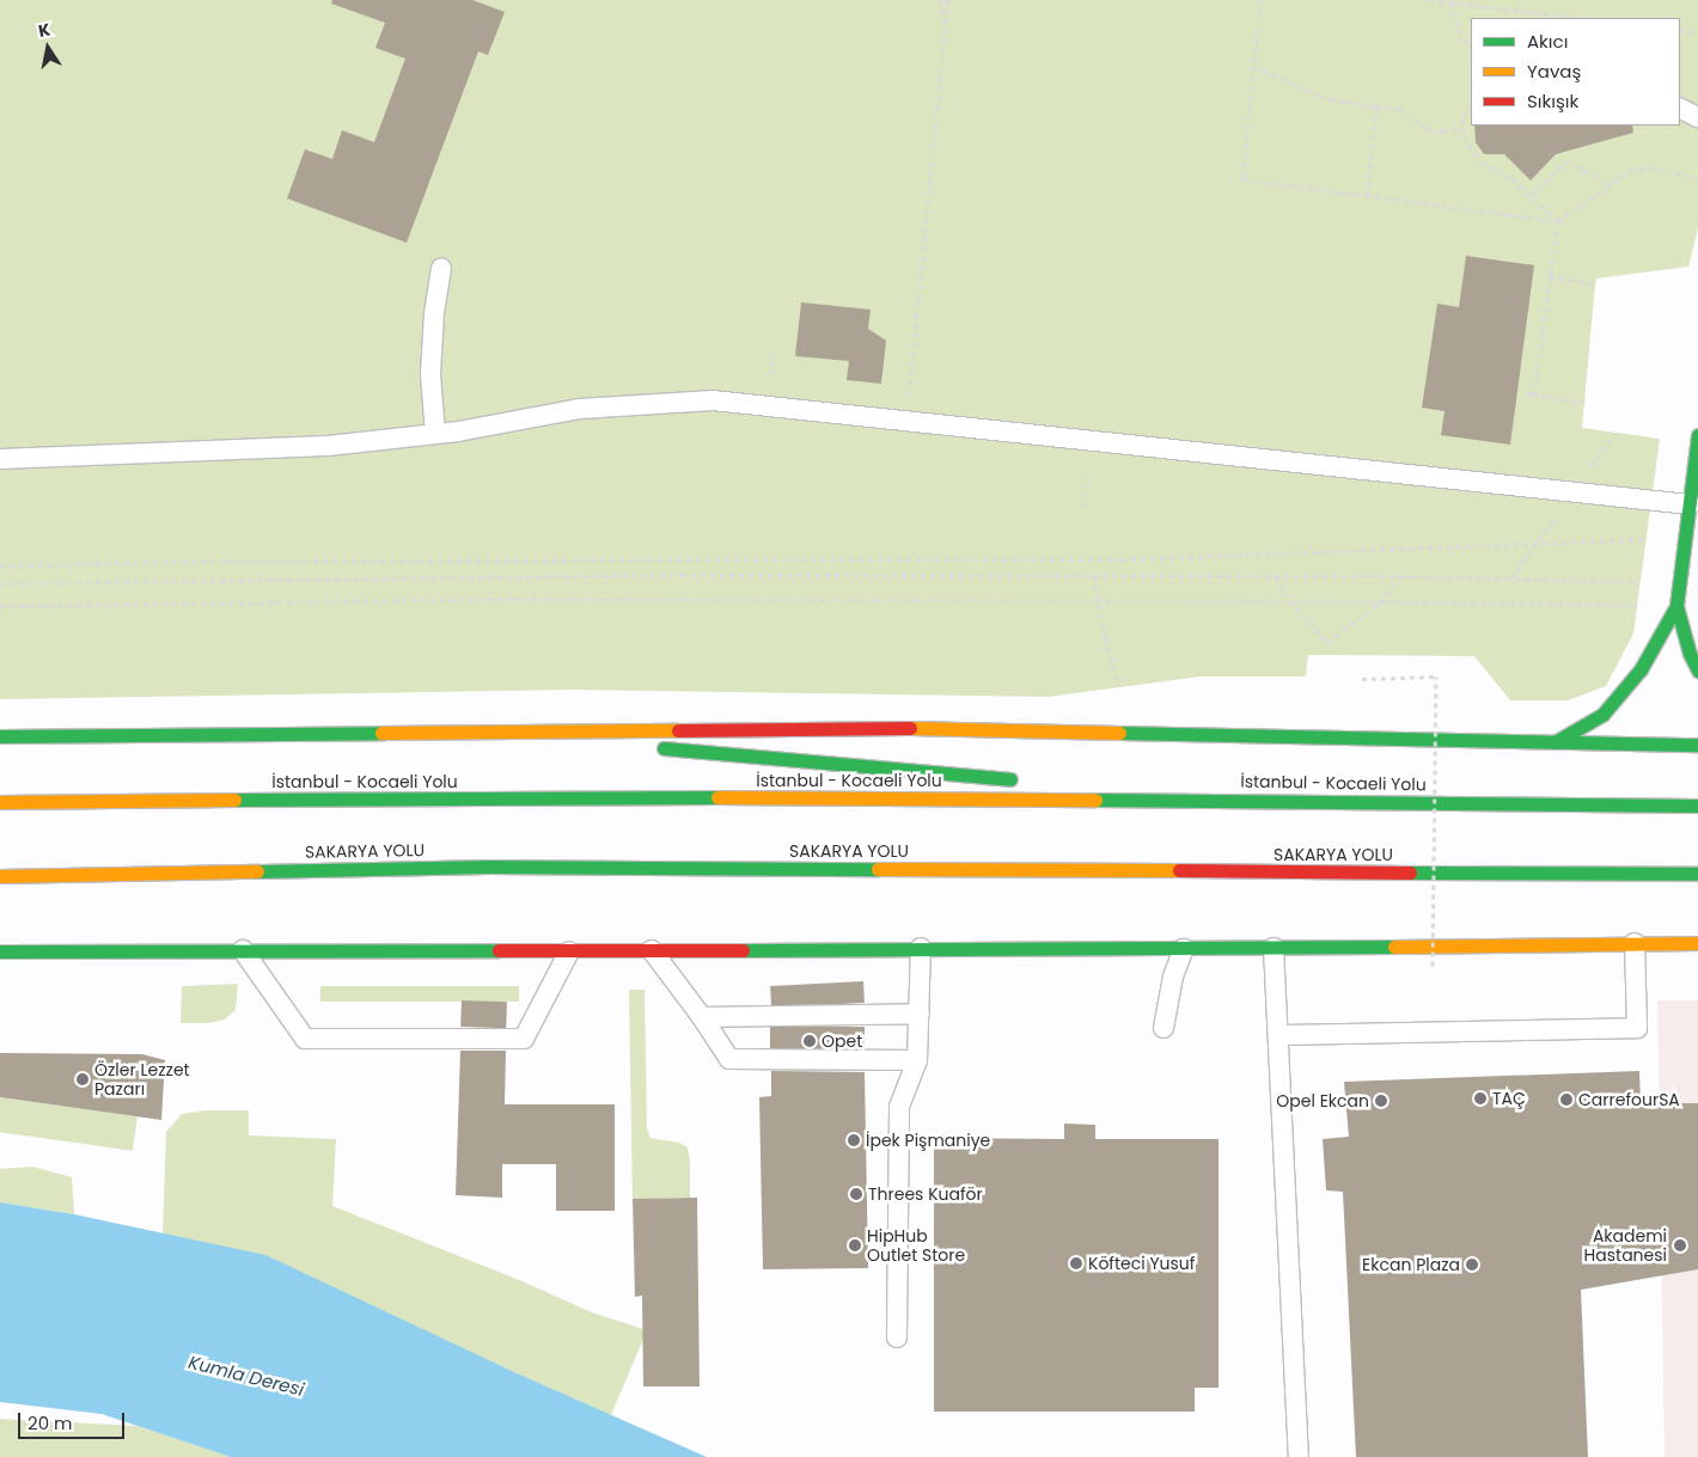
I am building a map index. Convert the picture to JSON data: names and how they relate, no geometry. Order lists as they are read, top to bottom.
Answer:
{
  "streets": {
    "main road": ["İstanbul - Kocaeli Yolu", "SAKARYA YOLU"]
  },
  "water": ["Kumla Deresi"],
  "places": [
    "Opet",
    "Özler Lezzet Pazarı",
    "TAÇ",
    "CarrefourSA",
    "Opel Ekcan",
    "İpek Pişmaniye",
    "Threes Kuaför",
    "HipHub Outlet Store",
    "Akademi Hastanesi",
    "Köfteci Yusuf",
    "Ekcan Plaza"
  ],
  "legend": ["Akıcı", "Yavaş", "Sıkışık"],
  "scale_bar": "20 m",
  "north": "top"
}
